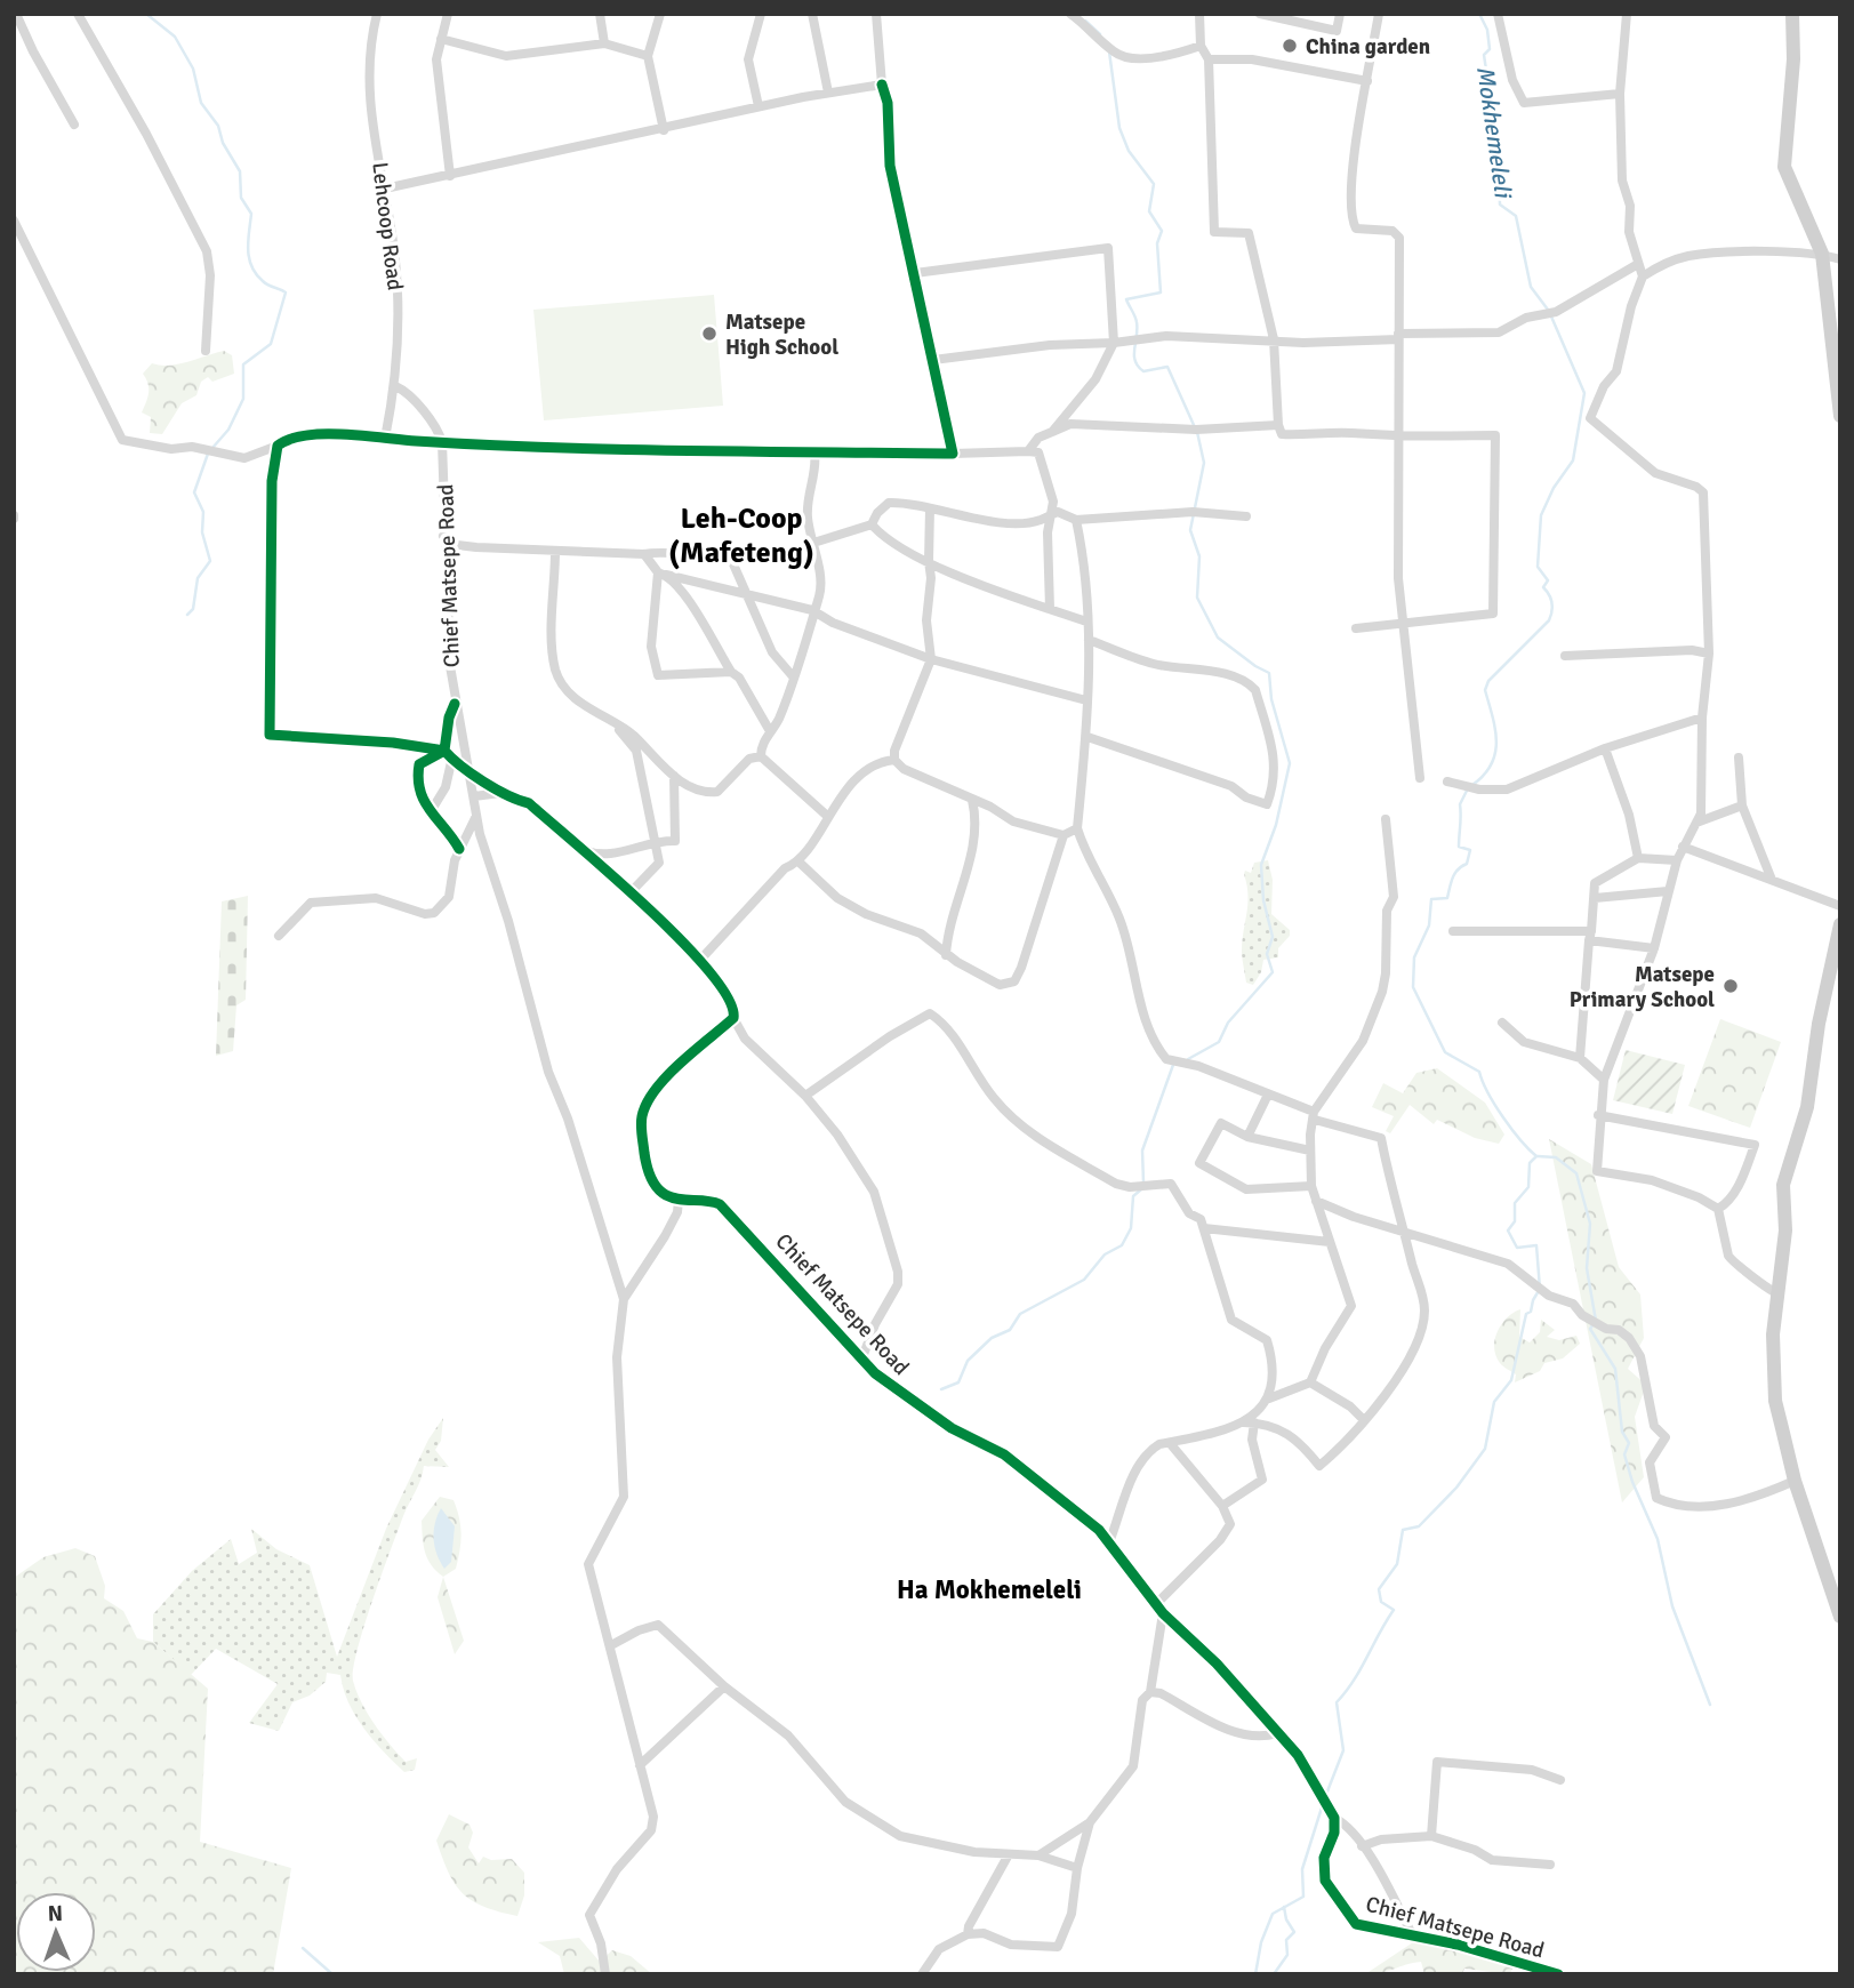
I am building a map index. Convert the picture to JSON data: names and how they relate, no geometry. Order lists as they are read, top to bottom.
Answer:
{
  "streets": {
    "street": ["Lehcoop Road", "Chief Matsepe Road"]
  },
  "districts": ["Leh-Coop (Mafeteng)", "Ha Mokhemeleli"],
  "water": ["Mokhemeleli"],
  "places": ["China garden", "Matsepe High School", "Matsepe Primary School"],
  "north": "top"
}
